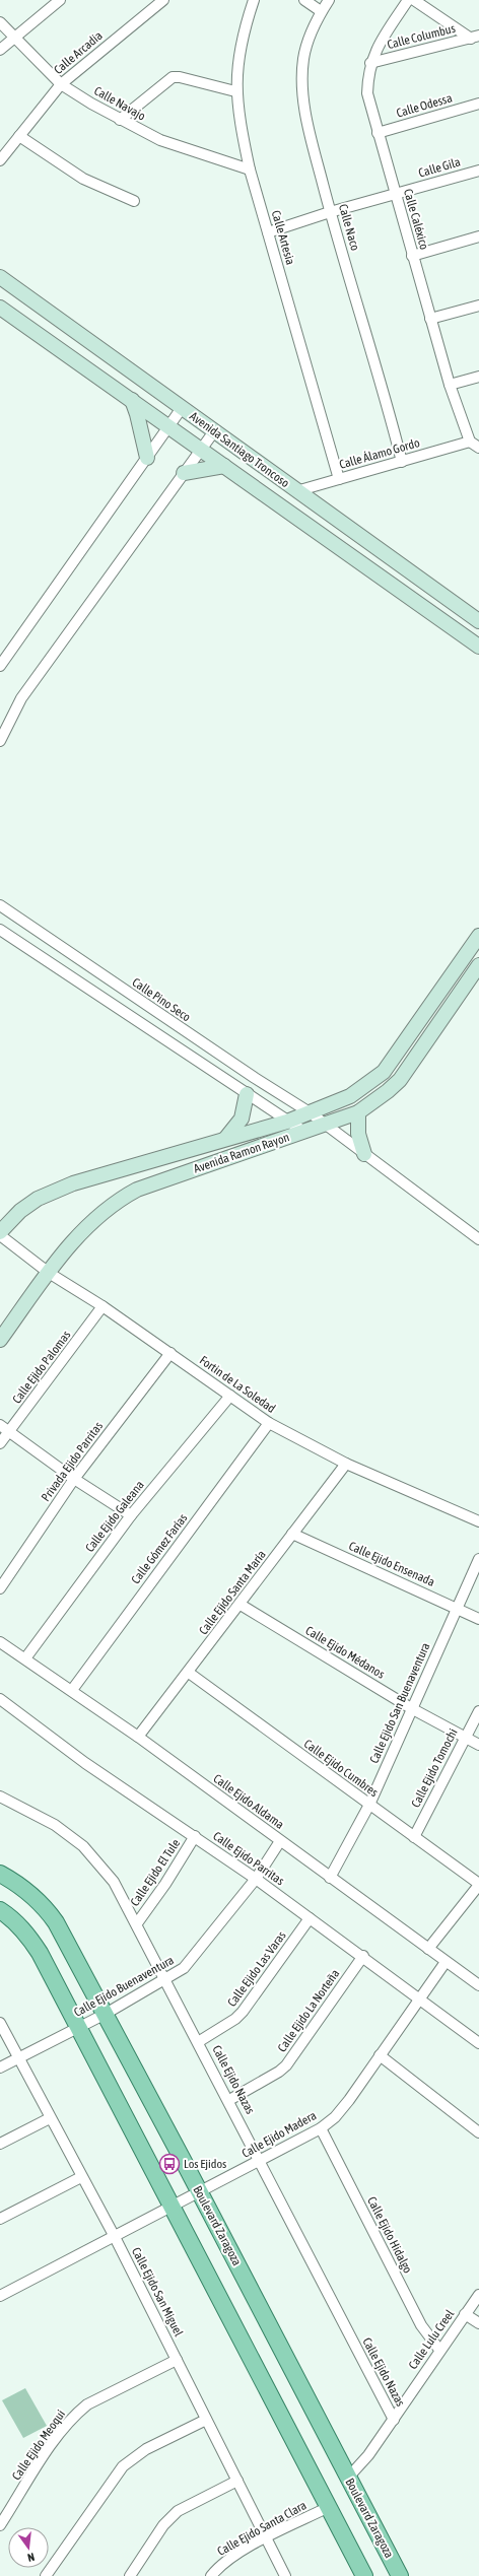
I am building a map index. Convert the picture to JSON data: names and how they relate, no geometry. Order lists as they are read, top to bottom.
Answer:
{
  "streets": {
    "main road": ["Avenida Santiago Troncoso", "Avenida Ramon Rayon", "Boulevard Zaragoza"],
    "street": [
      "Calle Columbus",
      "Calle Arcadia",
      "Calle Navajo",
      "Calle Odessa",
      "Calle Gila",
      "Calle Caléxico",
      "Calle Naco",
      "Calle Artesia",
      "Calle Álamo Gordo",
      "Calle Pino Seco",
      "Calle Ejido Palomas",
      "Fortin de La Soledad",
      "Privada Ejido Parritas",
      "Calle Ejido Galeana",
      "Calle Gómez Farías",
      "Calle Ejido Ensenada",
      "Calle Ejido Santa María",
      "Calle Ejido Médanos",
      "Calle Ejido San Buenaventura",
      "Calle Ejido Cumbres",
      "Calle Ejido Tomochi",
      "Calle Ejido Aldama",
      "Calle Ejido Parritas",
      "Calle Ejido El Tule",
      "Calle Ejido Las Varas",
      "Calle Ejido Buenaventura",
      "Calle Ejido La Norteña",
      "Calle Ejido Nazas",
      "Calle Ejido Madera",
      "Calle Ejido Hidalgo",
      "Calle Ejido San Miguel",
      "Calle Lulu Creel",
      "Calle Ejido Meoqui",
      "Calle Ejido Santa Clara"
    ]
  },
  "crossings": [
    ["Calle Columbus", "Calle Caléxico"],
    ["Calle Arcadia", "Calle Navajo"],
    ["Calle Navajo", "Calle Artesia"],
    ["Calle Odessa", "Calle Caléxico"],
    ["Calle Gila", "Calle Caléxico"],
    ["Calle Gila", "Calle Naco"],
    ["Calle Gila", "Calle Artesia"],
    ["Calle Caléxico", "Calle Álamo Gordo"],
    ["Calle Naco", "Calle Álamo Gordo"],
    ["Calle Artesia", "Calle Álamo Gordo"],
    ["Avenida Santiago Troncoso", "Calle Álamo Gordo"],
    ["Calle Pino Seco", "Avenida Ramon Rayon"],
    ["Avenida Ramon Rayon", "Fortin de La Soledad"],
    ["Calle Ejido Palomas", "Fortin de La Soledad"],
    ["Fortin de La Soledad", "Privada Ejido Parritas"],
    ["Fortin de La Soledad", "Calle Ejido Galeana"],
    ["Fortin de La Soledad", "Calle Gómez Farías"],
    ["Fortin de La Soledad", "Calle Ejido Santa María"],
    ["Calle Ejido Galeana", "Calle Ejido Aldama"],
    ["Calle Gómez Farías", "Calle Ejido Aldama"],
    ["Calle Ejido Ensenada", "Calle Ejido Santa María"],
    ["Calle Ejido Ensenada", "Calle Ejido San Buenaventura"],
    ["Calle Ejido Santa María", "Calle Ejido Médanos"],
    ["Calle Ejido Santa María", "Calle Ejido Cumbres"],
    ["Calle Ejido Santa María", "Calle Ejido Aldama"],
    ["Calle Ejido Médanos", "Calle Ejido San Buenaventura"],
    ["Calle Ejido Médanos", "Calle Ejido Tomochi"],
    ["Calle Ejido San Buenaventura", "Calle Ejido Cumbres"],
    ["Calle Ejido San Buenaventura", "Calle Ejido Aldama"],
    ["Calle Ejido Cumbres", "Calle Ejido Tomochi"],
    ["Calle Ejido Aldama", "Calle Ejido Buenaventura"],
    ["Calle Ejido Aldama", "Calle Ejido Madera"],
    ["Calle Ejido Parritas", "Calle Ejido El Tule"],
    ["Calle Ejido Parritas", "Calle Ejido Las Varas"],
    ["Calle Ejido Parritas", "Calle Ejido Buenaventura"],
    ["Calle Ejido Parritas", "Calle Ejido La Norteña"],
    ["Calle Ejido Parritas", "Calle Ejido Madera"],
    ["Calle Ejido El Tule", "Calle Ejido Nazas"],
    ["Calle Ejido Las Varas", "Calle Ejido Nazas"],
    ["Calle Ejido Buenaventura", "Calle Ejido Nazas"],
    ["Calle Ejido Buenaventura", "Boulevard Zaragoza"],
    ["Calle Ejido Buenaventura", "Calle Ejido San Miguel"],
    ["Calle Ejido La Norteña", "Calle Ejido Nazas"],
    ["Calle Ejido Nazas", "Calle Ejido Madera"],
    ["Calle Ejido Nazas", "Calle Lulu Creel"],
    ["Calle Ejido Madera", "Boulevard Zaragoza"],
    ["Calle Ejido Madera", "Calle Ejido Hidalgo"],
    ["Calle Ejido Madera", "Calle Ejido San Miguel"],
    ["Boulevard Zaragoza", "Calle Lulu Creel"],
    ["Calle Ejido Hidalgo", "Calle Lulu Creel"],
    ["Calle Ejido San Miguel", "Calle Ejido Meoqui"],
    ["Calle Ejido San Miguel", "Calle Ejido Santa Clara"]
  ],
  "places": {
    "bus stop": ["Los Ejidos"]
  },
  "north": "bottom"
}
